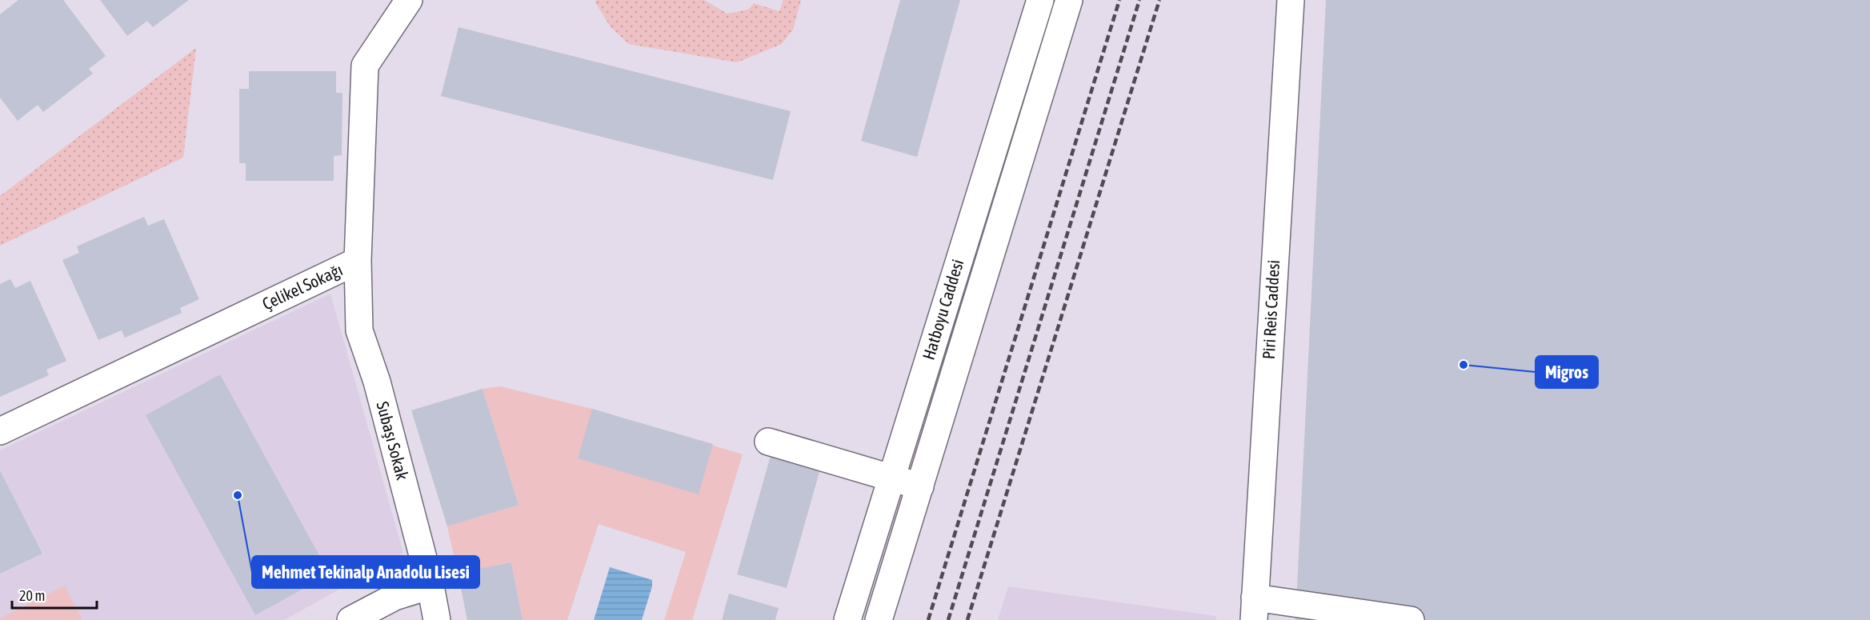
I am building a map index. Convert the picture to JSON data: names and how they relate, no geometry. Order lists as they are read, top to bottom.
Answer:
{
  "streets": {
    "street": [
      "Çelikel Sokağı",
      "Hatboyu Caddesi",
      "Piri Reis Caddesi",
      "Subaşı Sokak"
    ]
  },
  "crossings": [
    ["Çelikel Sokağı", "Subaşı Sokak"]
  ],
  "places": ["Migros", "Mehmet Tekinalp Anadolu Lisesi"],
  "scale_bar": "20 m"
}
